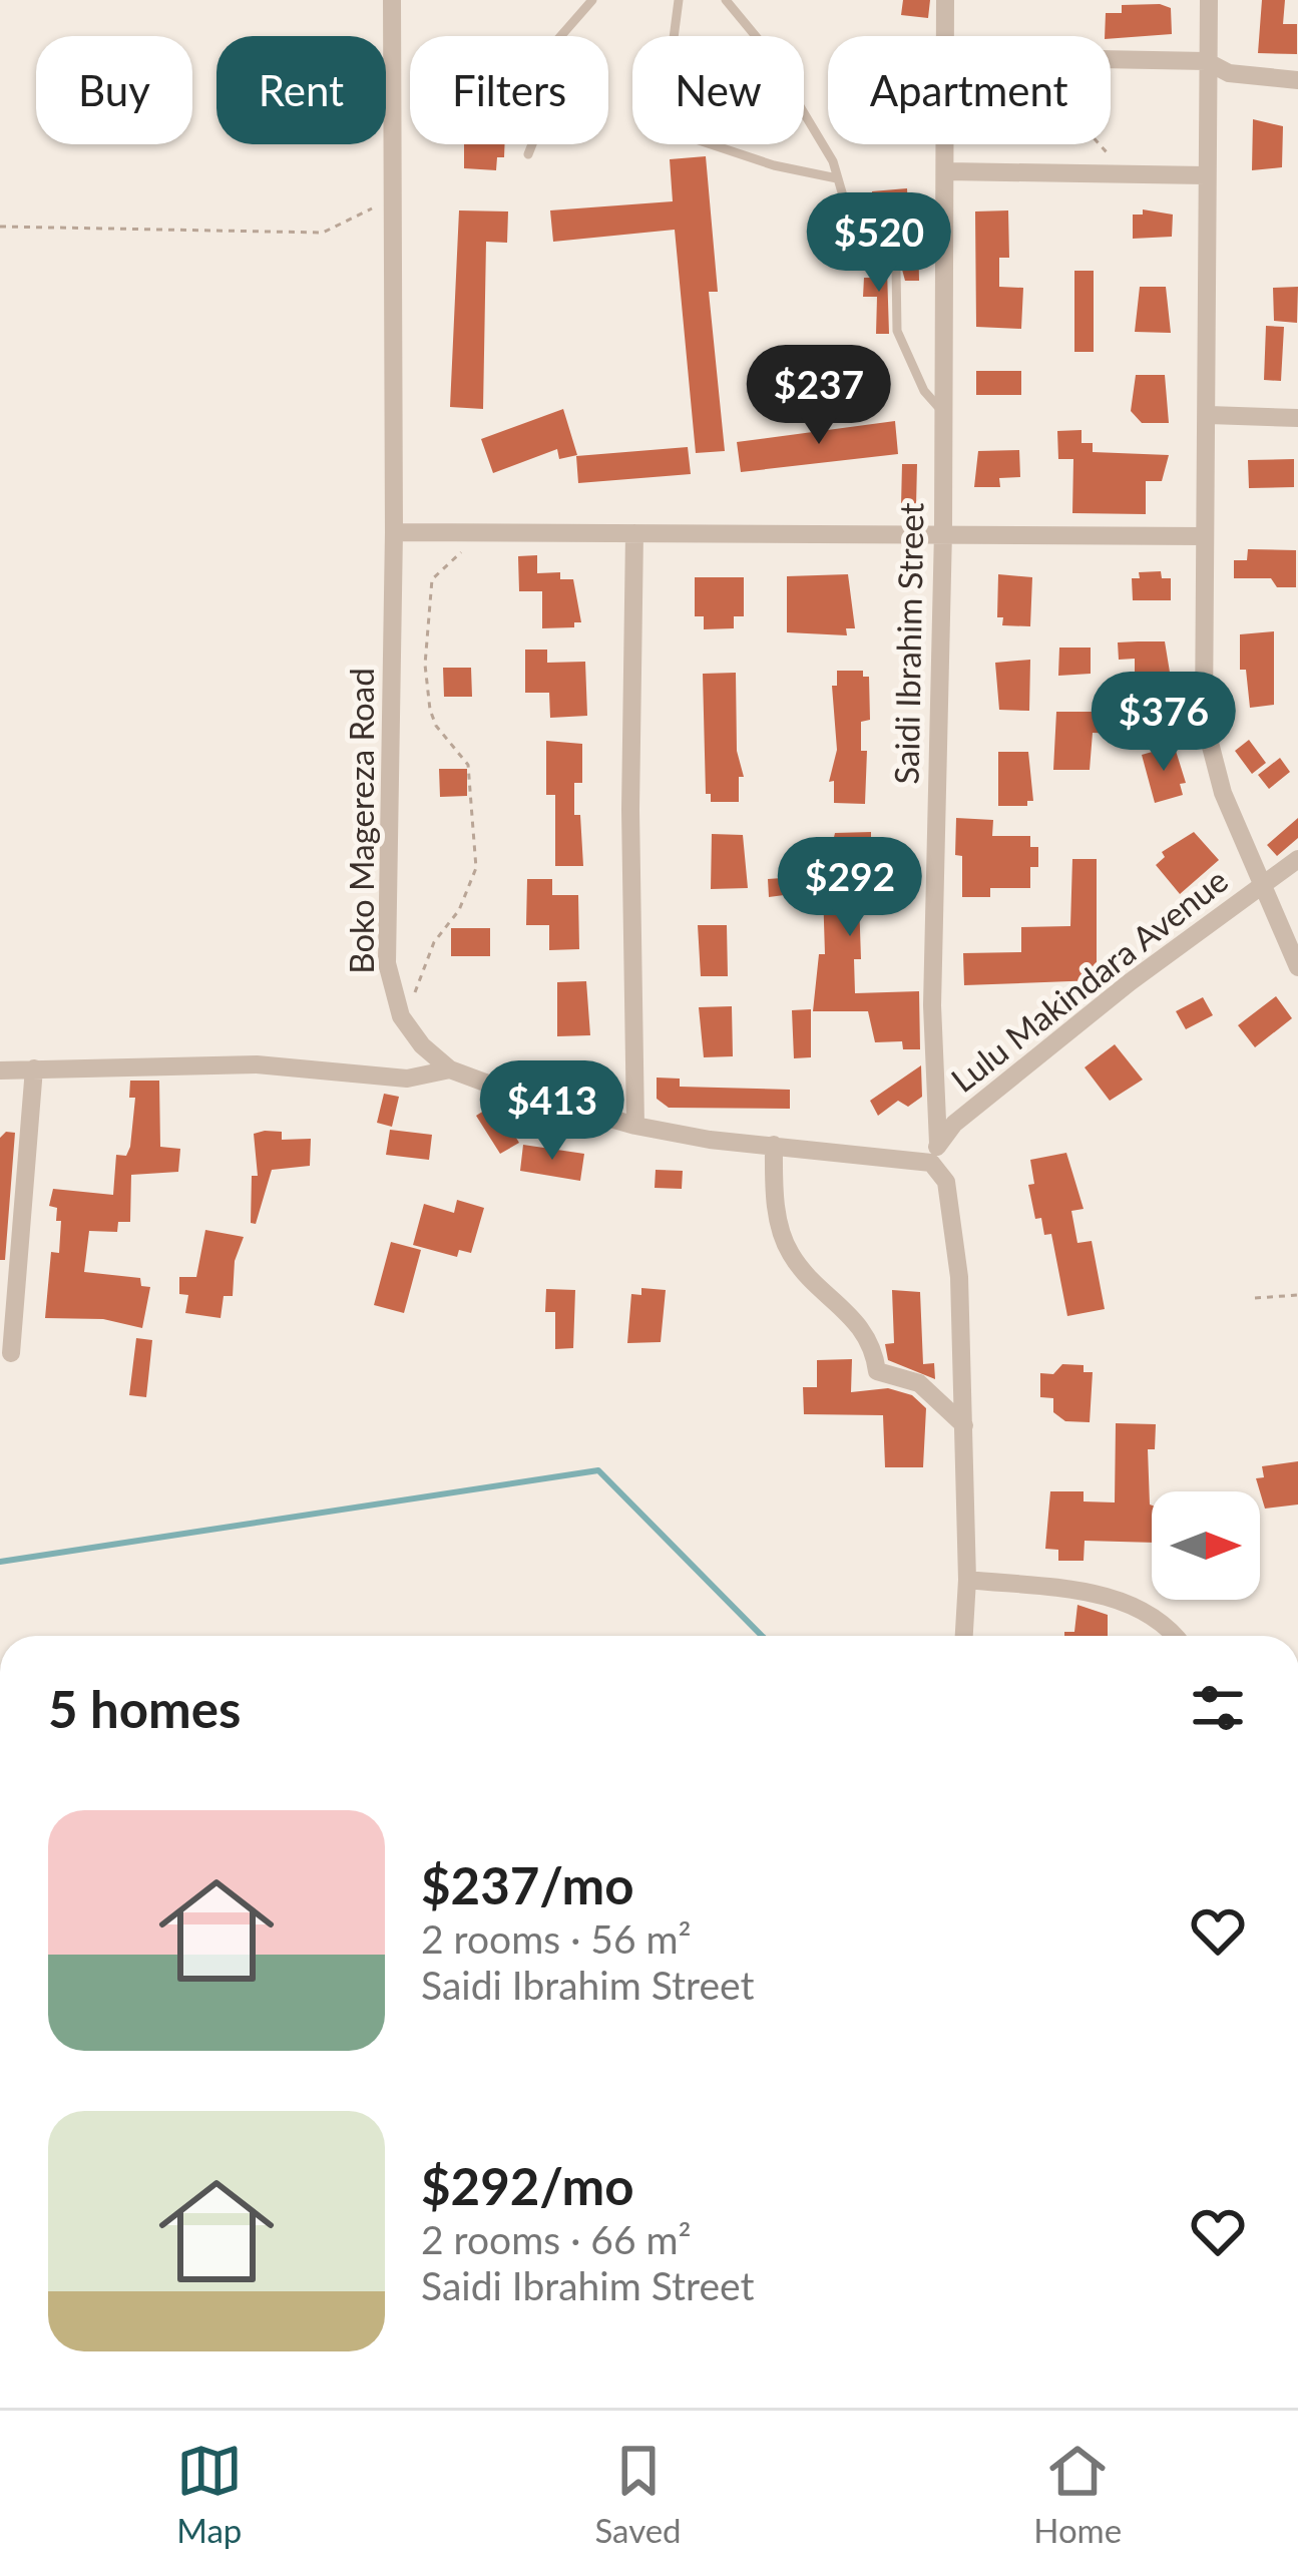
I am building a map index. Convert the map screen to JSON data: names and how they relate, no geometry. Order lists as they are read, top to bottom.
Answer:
{
  "streets": {
    "street": ["Saidi Ibrahim Street", "Boko Magereza Road", "Lulu Makindara Avenue"]
  },
  "crossings": [
    ["Saidi Ibrahim Street", "Boko Magereza Road"],
    ["Saidi Ibrahim Street", "Lulu Makindara Avenue"],
    ["Boko Magereza Road", "Lulu Makindara Avenue"]
  ],
  "north": "right",
  "page": {
    "chip": [
      "Buy",
      "Rent",
      "Filters",
      "New",
      "Apartment"
    ],
    "price": [
      "$520",
      "$237",
      "$376",
      "$292",
      "$413"
    ],
    "heading": "5 homes",
    "list": [
      {
        "name": "$237/mo",
        "note": "2 rooms · 56 m² · Saidi Ibrahim Street"
      },
      {
        "name": "$292/mo",
        "note": "2 rooms · 66 m² · Saidi Ibrahim Street"
      }
    ],
    "tabs": ["Map", "Saved", "Home"]
  }
}
